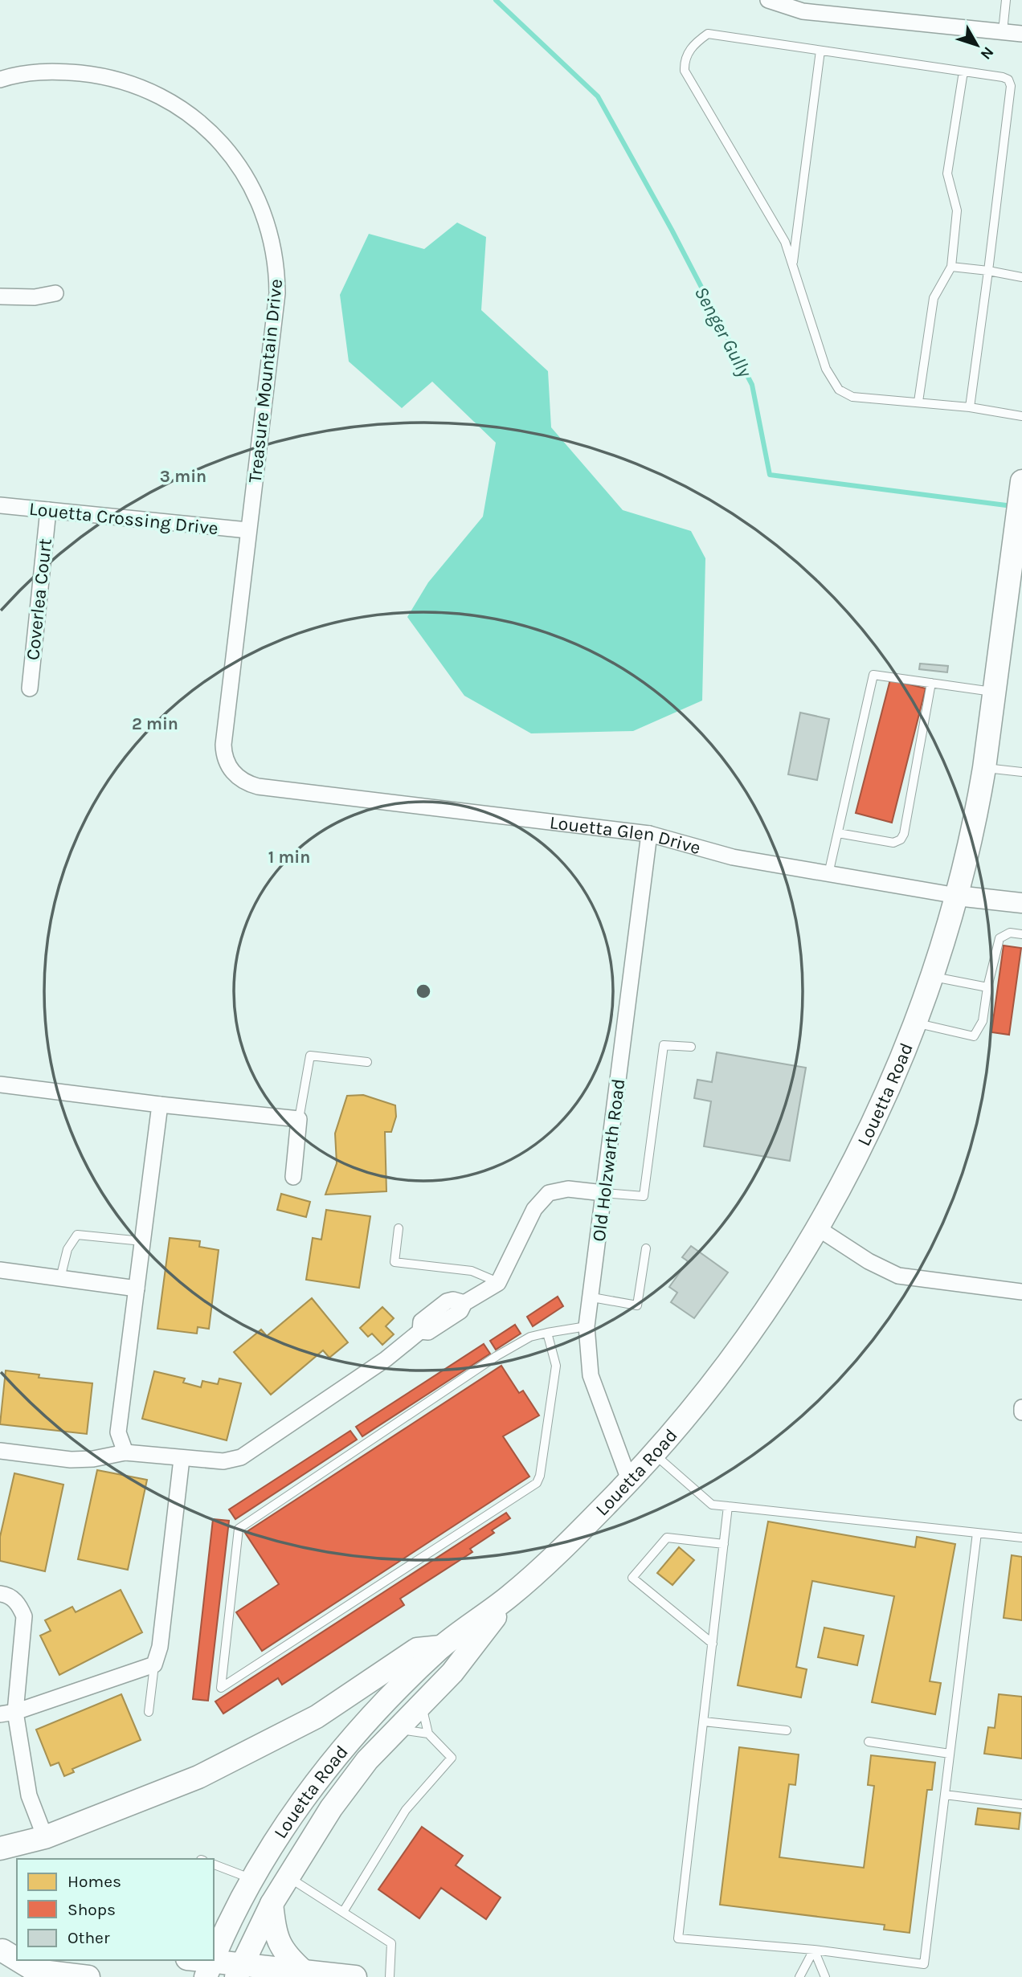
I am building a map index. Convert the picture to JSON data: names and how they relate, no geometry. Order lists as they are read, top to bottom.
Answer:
{
  "streets": {
    "main road": ["Louetta Road"],
    "street": [
      "Treasure Mountain Drive",
      "Louetta Crossing Drive",
      "Coverlea Court",
      "Louetta Glen Drive",
      "Old Holzwarth Road"
    ]
  },
  "crossings": [
    ["Treasure Mountain Drive", "Louetta Crossing Drive"],
    ["Treasure Mountain Drive", "Louetta Glen Drive"],
    ["Louetta Crossing Drive", "Coverlea Court"],
    ["Louetta Glen Drive", "Louetta Road"],
    ["Louetta Glen Drive", "Old Holzwarth Road"],
    ["Louetta Road", "Old Holzwarth Road"]
  ],
  "water": ["Senger Gully"],
  "legend": ["Homes", "Shops", "Other"],
  "north": "bottom right",
  "rings": ["3 min", "2 min", "1 min"]
}
